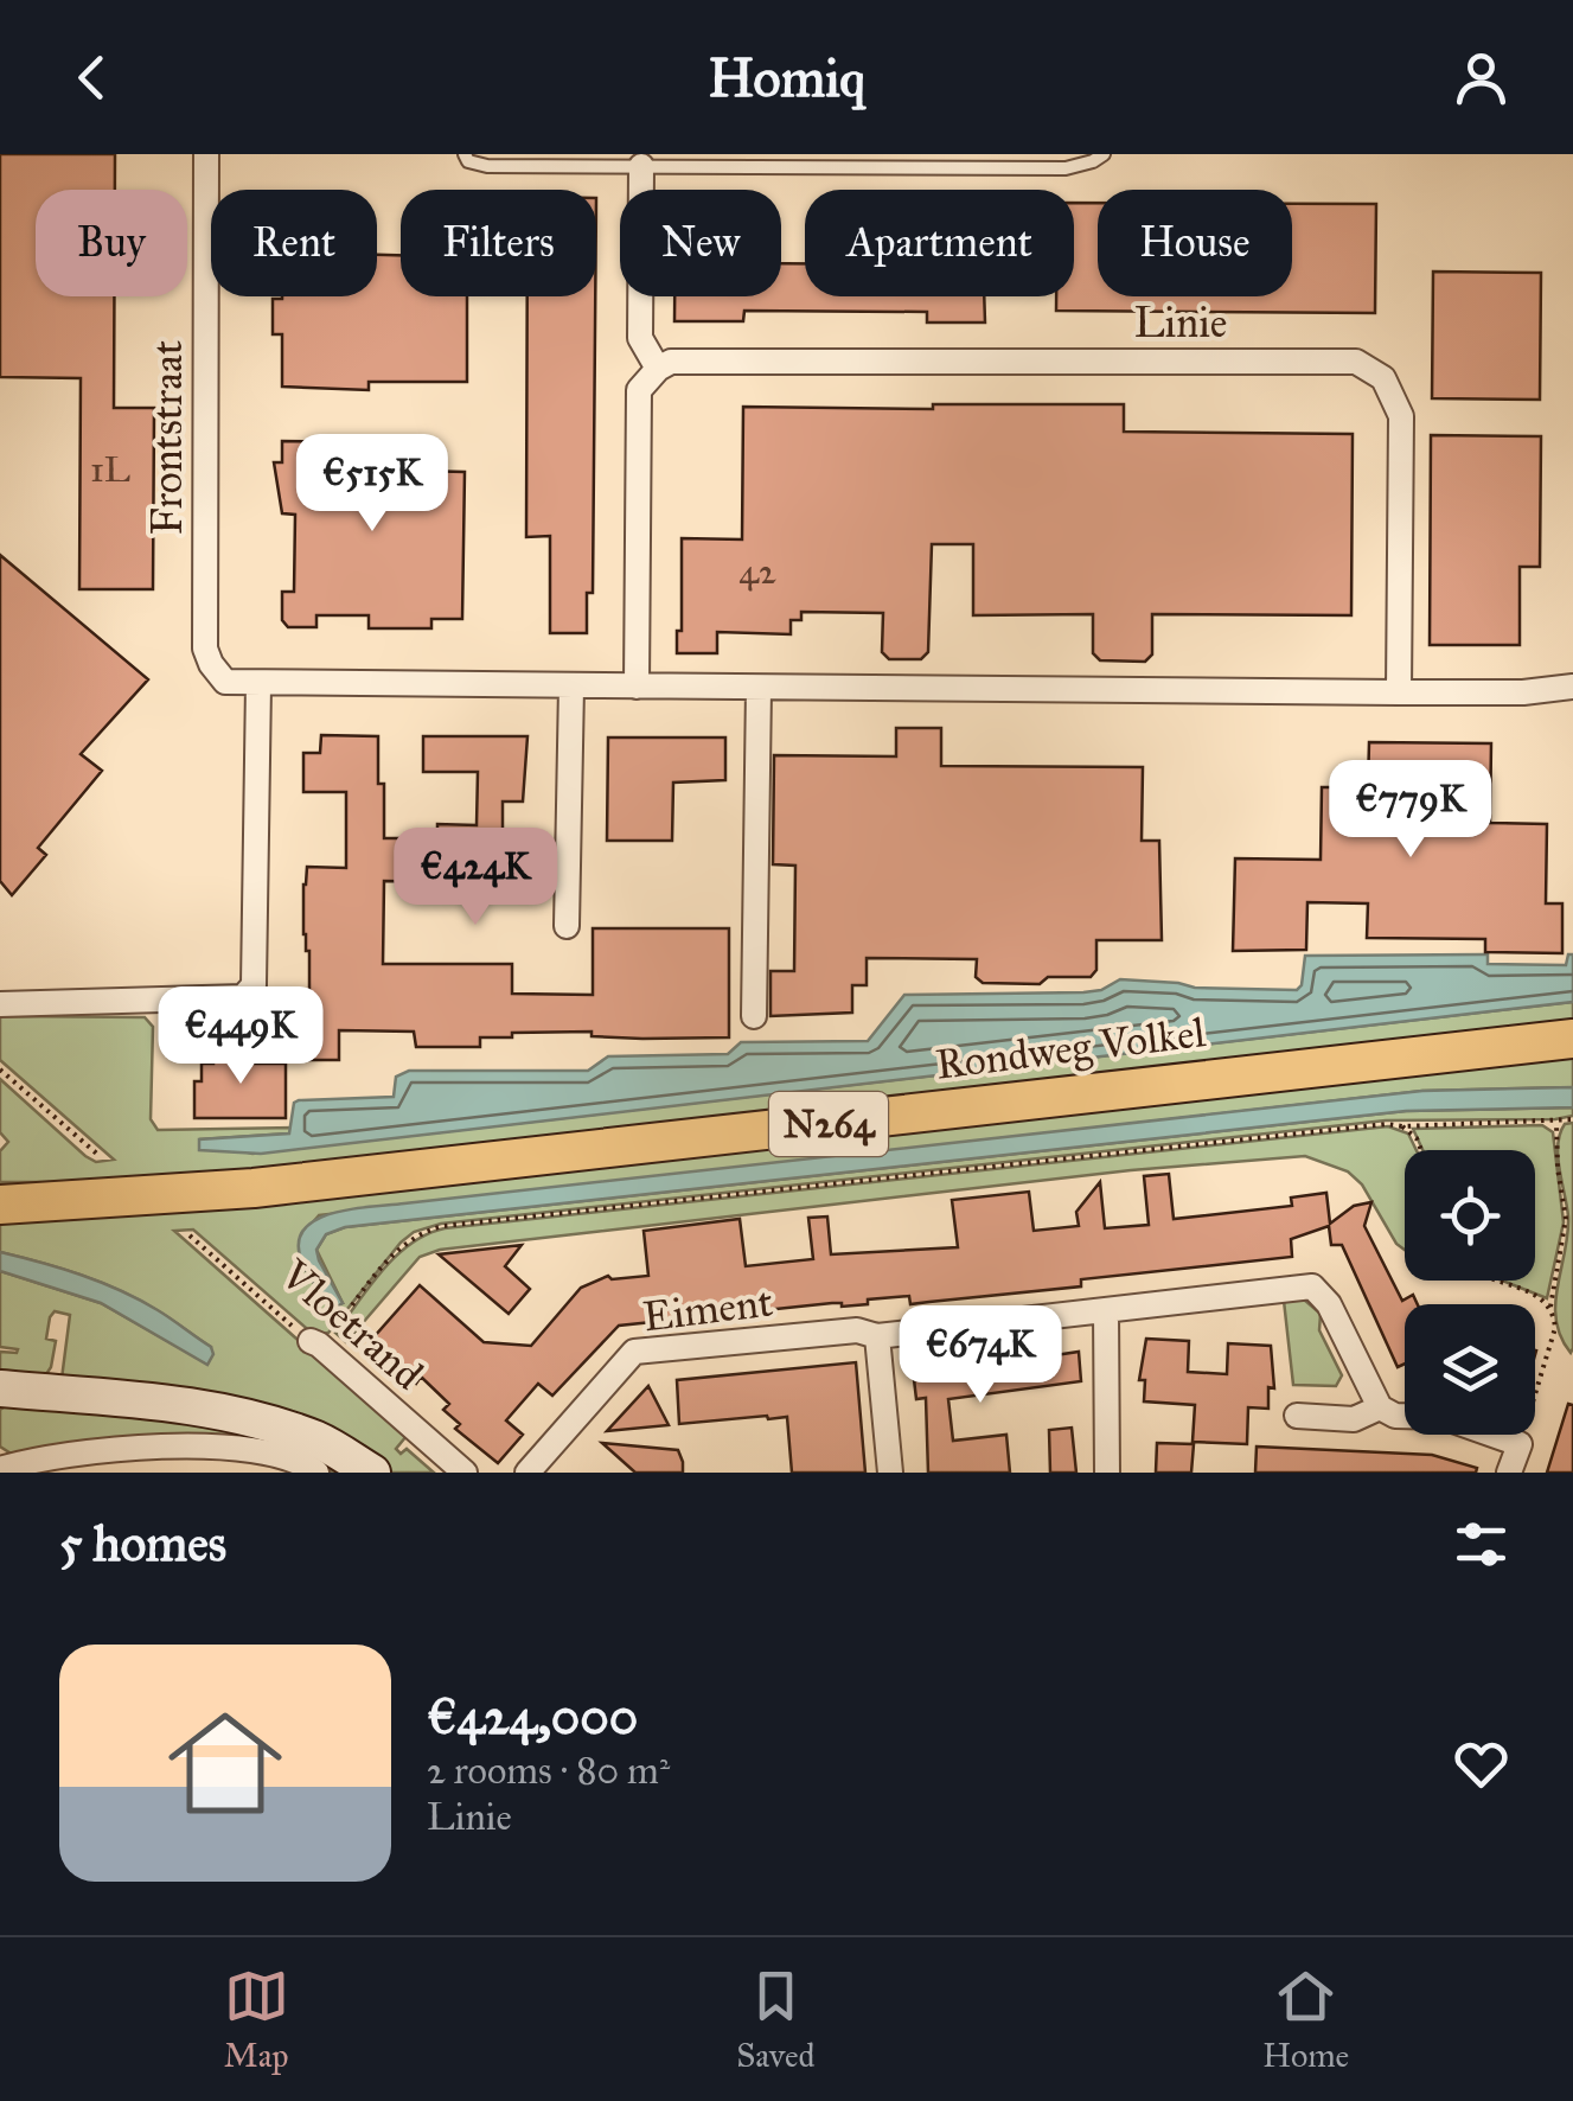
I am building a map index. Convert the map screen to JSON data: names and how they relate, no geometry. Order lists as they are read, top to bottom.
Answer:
{
  "streets": {
    "main road": ["Rondweg Volkel", "N264"],
    "street": [
      "Linie",
      "Frontstraat",
      "Eiment",
      "Vloetrand"
    ]
  },
  "house_numbers": ["1L", "42"],
  "page": {
    "header": "Homiq",
    "chip": [
      "Buy",
      "Rent",
      "Filters",
      "New",
      "Apartment",
      "House"
    ],
    "price": [
      "€515K",
      "€779K",
      "€424K",
      "€449K",
      "€674K"
    ],
    "heading": "5 homes",
    "list": [
      {
        "name": "€424,000",
        "note": "2 rooms · 80 m² · Linie"
      }
    ],
    "tabs": ["Map", "Saved", "Home"]
  }
}
